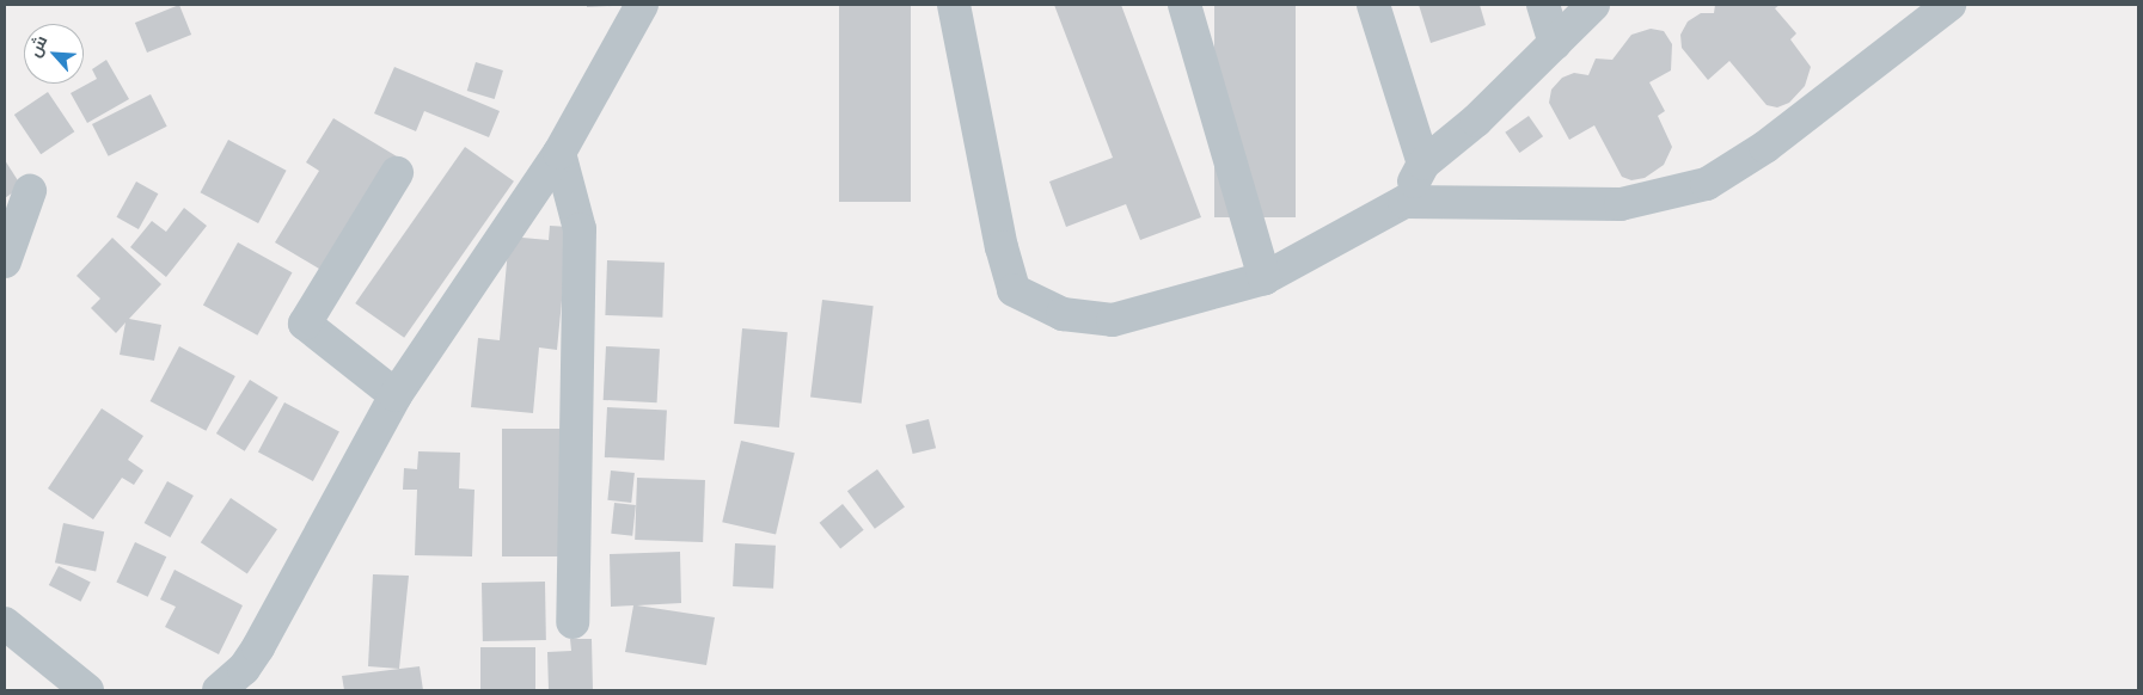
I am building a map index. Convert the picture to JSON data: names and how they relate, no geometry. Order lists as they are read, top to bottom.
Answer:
{
  "north": "top left"
}
